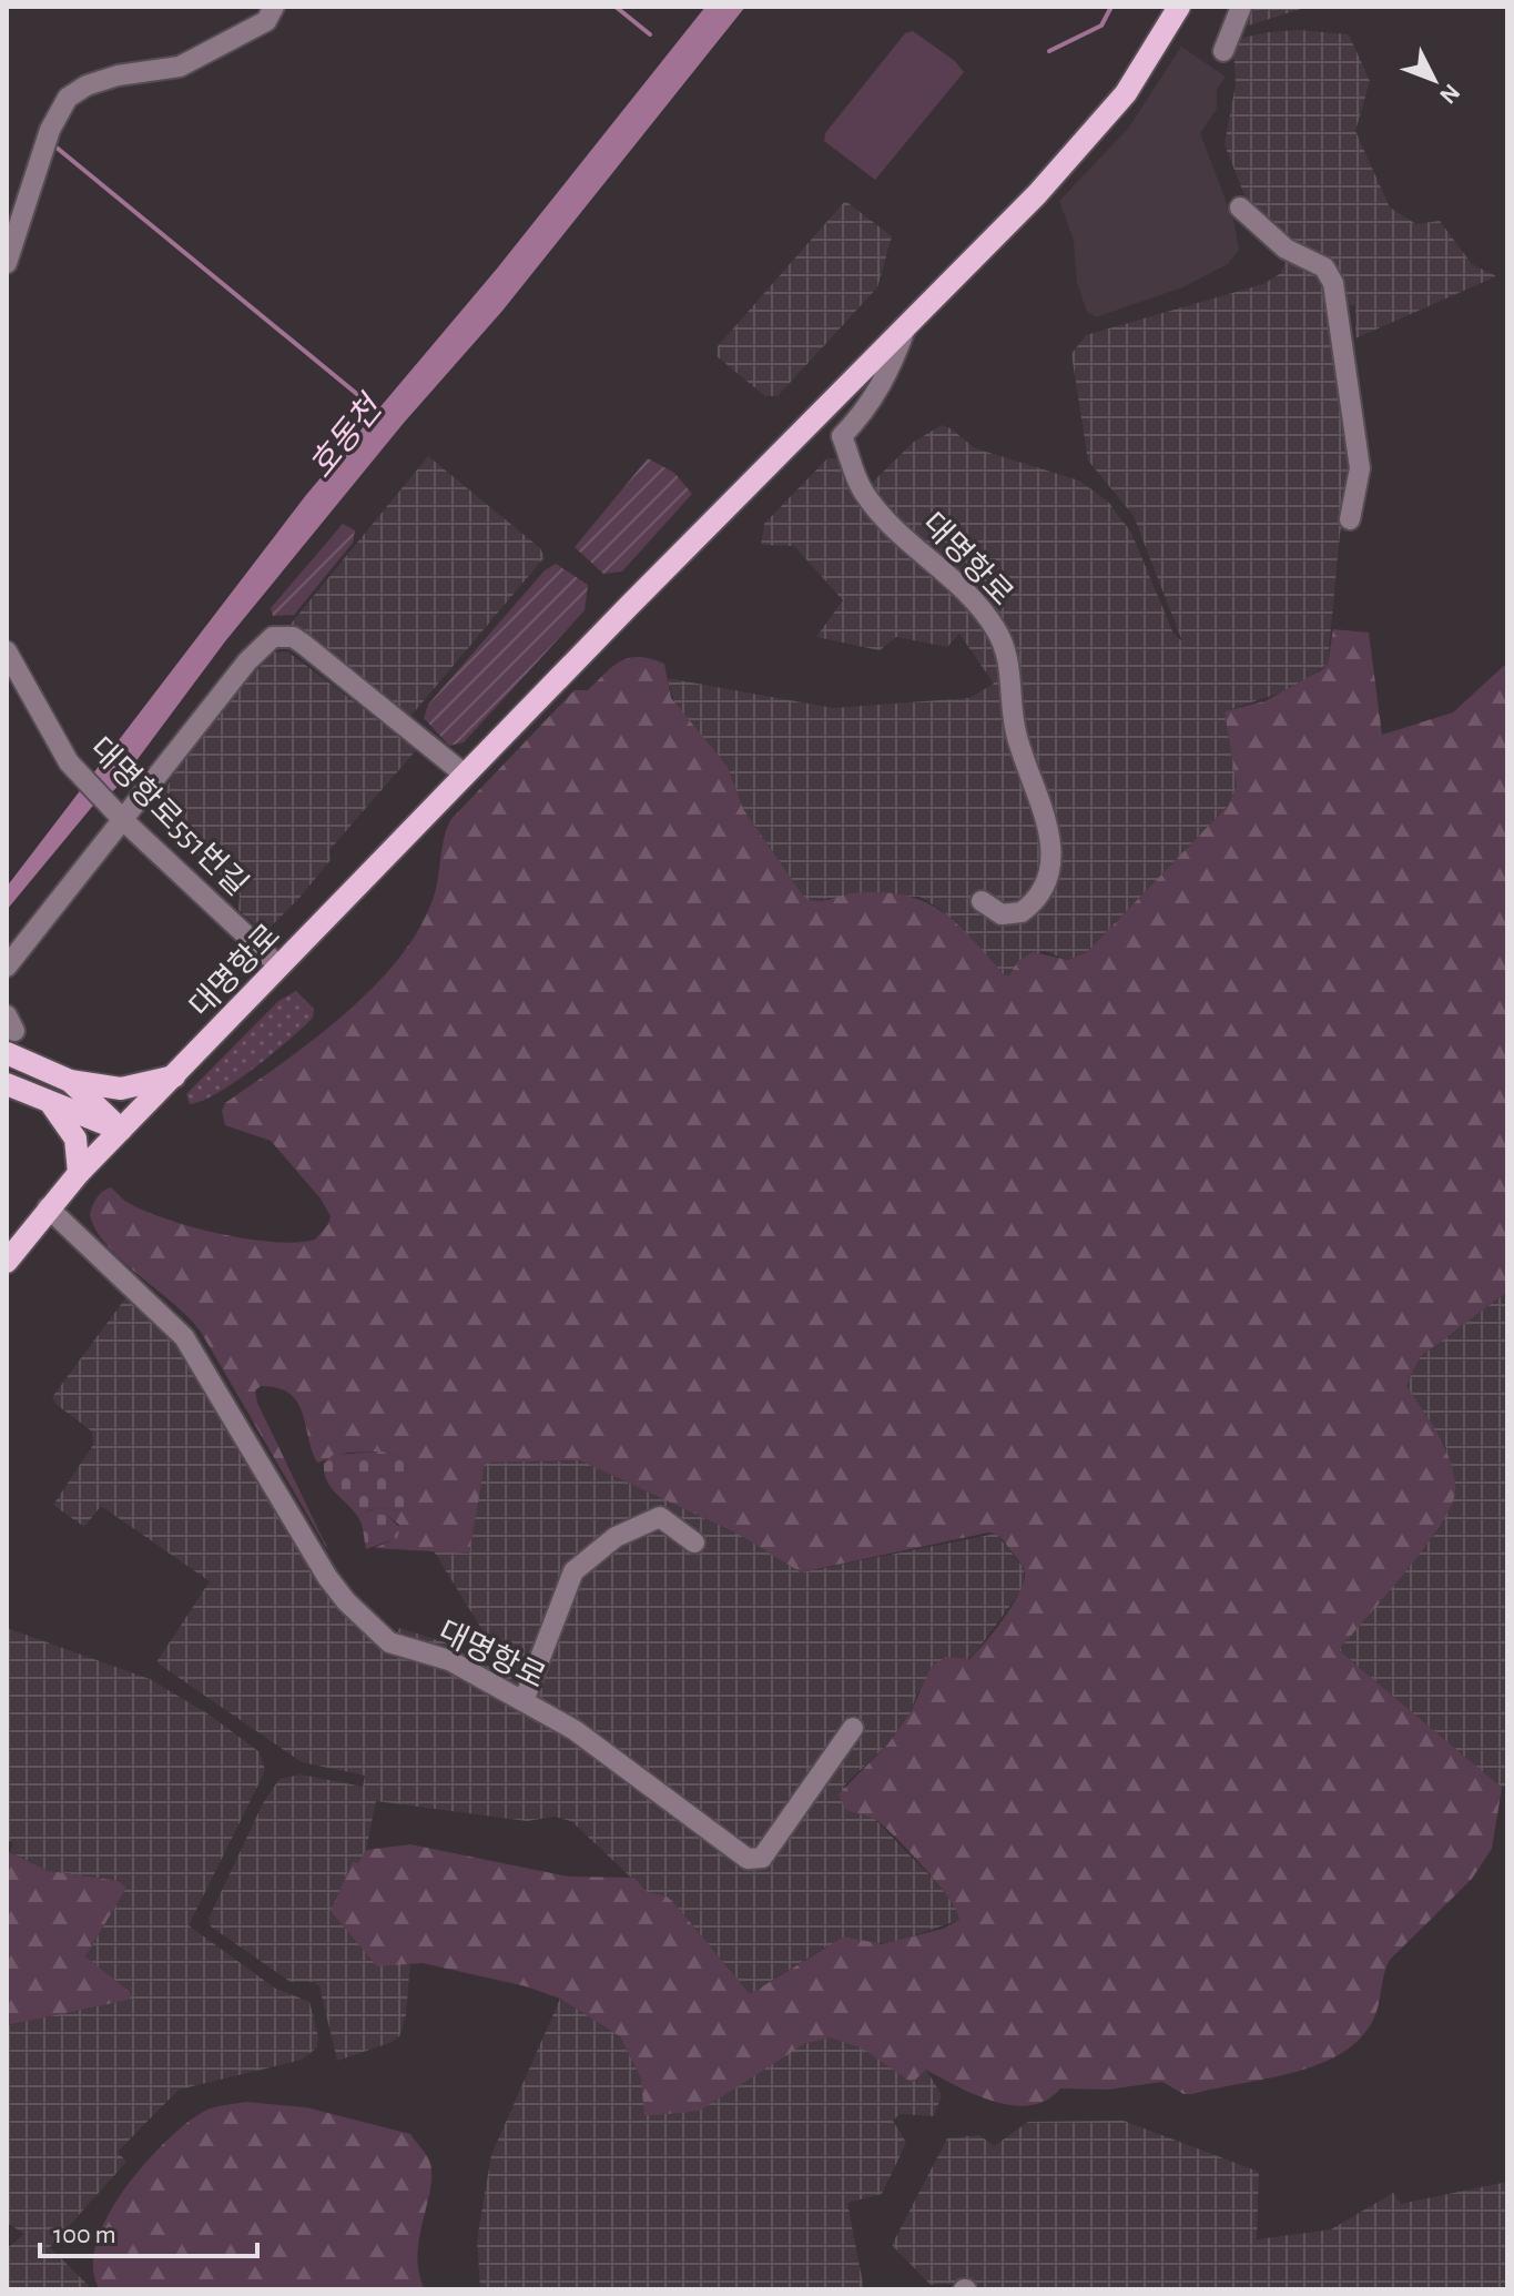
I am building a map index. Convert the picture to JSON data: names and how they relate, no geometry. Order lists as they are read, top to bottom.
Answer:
{
  "streets": {
    "main road": ["대명항로"],
    "street": ["대명항로551번길"]
  },
  "crossings": [
    ["대명항로", "대명항로551번길"]
  ],
  "water": ["호동천"],
  "scale_bar": "100 m",
  "north": "bottom right"
}
